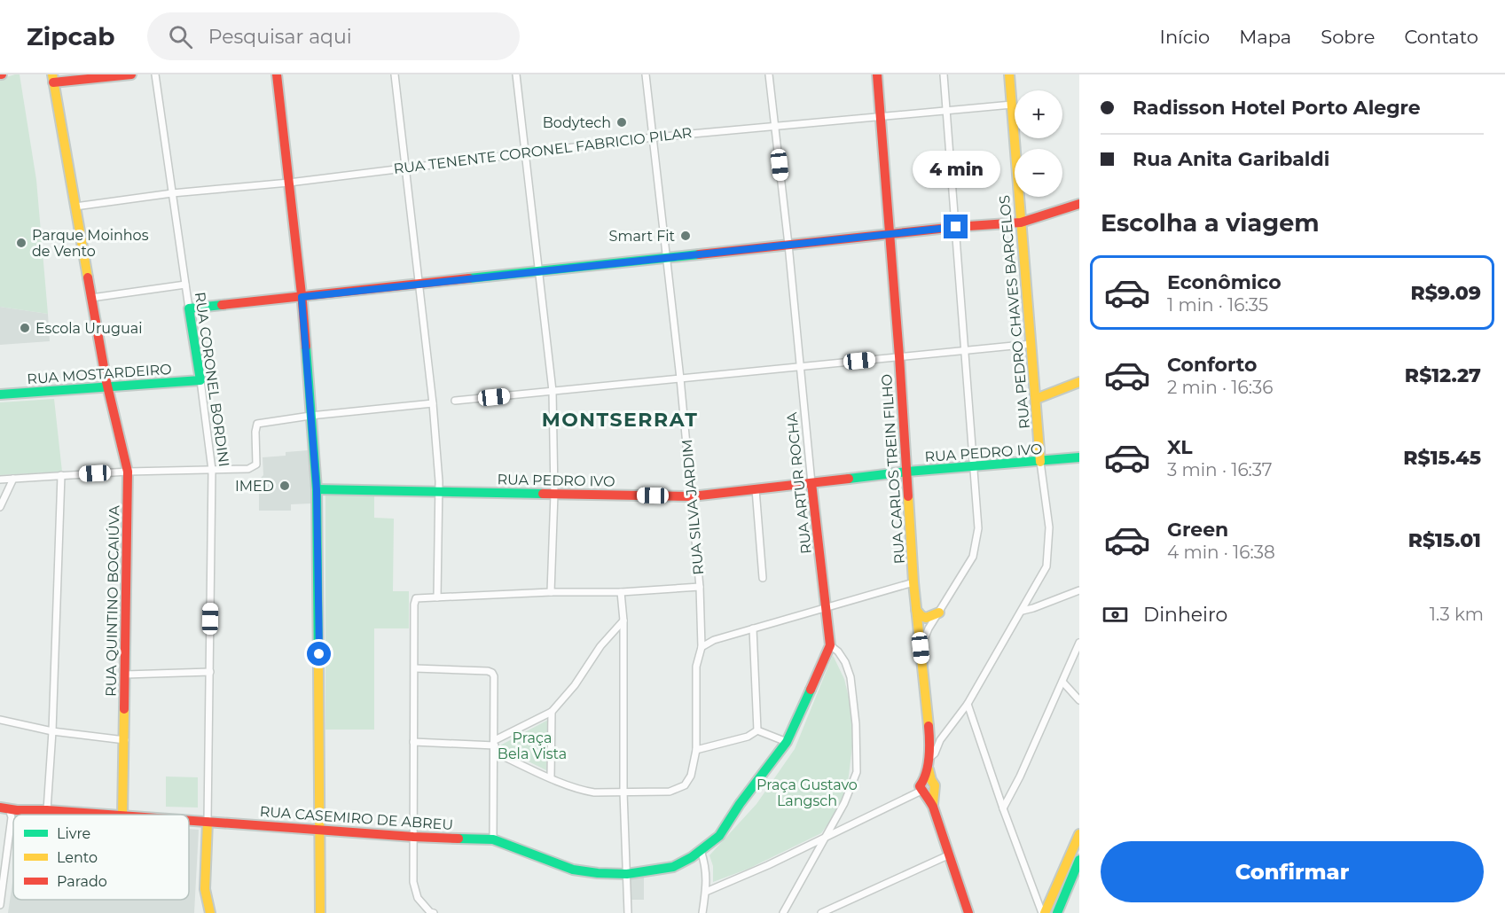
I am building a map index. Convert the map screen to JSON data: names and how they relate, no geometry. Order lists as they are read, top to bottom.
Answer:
{
  "streets": {
    "street": [
      "RUA TENENTE CORONEL FABRICIO PILAR",
      "RUA PEDRO CHAVES BARCELOS",
      "RUA MOSTARDEIRO",
      "RUA CORONEL BORDINI",
      "RUA PEDRO IVO",
      "RUA CARLOS TREIN FILHO",
      "RUA ARTUR ROCHA",
      "RUA SILVA JARDIM",
      "RUA QUINTINO BOCAIÚVA",
      "RUA CASEMIRO DE ABREU"
    ]
  },
  "crossings": [
    ["RUA TENENTE CORONEL FABRICIO PILAR", "RUA PEDRO CHAVES BARCELOS"],
    ["RUA TENENTE CORONEL FABRICIO PILAR", "RUA CORONEL BORDINI"],
    ["RUA TENENTE CORONEL FABRICIO PILAR", "RUA CARLOS TREIN FILHO"],
    ["RUA TENENTE CORONEL FABRICIO PILAR", "RUA ARTUR ROCHA"],
    ["RUA TENENTE CORONEL FABRICIO PILAR", "RUA SILVA JARDIM"],
    ["RUA TENENTE CORONEL FABRICIO PILAR", "RUA QUINTINO BOCAIÚVA"],
    ["RUA PEDRO CHAVES BARCELOS", "RUA PEDRO IVO"],
    ["RUA PEDRO CHAVES BARCELOS", "RUA CARLOS TREIN FILHO"],
    ["RUA MOSTARDEIRO", "RUA CORONEL BORDINI"],
    ["RUA MOSTARDEIRO", "RUA QUINTINO BOCAIÚVA"],
    ["RUA CORONEL BORDINI", "RUA CASEMIRO DE ABREU"],
    ["RUA PEDRO IVO", "RUA CARLOS TREIN FILHO"],
    ["RUA PEDRO IVO", "RUA ARTUR ROCHA"],
    ["RUA PEDRO IVO", "RUA SILVA JARDIM"],
    ["RUA ARTUR ROCHA", "RUA CASEMIRO DE ABREU"]
  ],
  "districts": ["MONTSERRAT"],
  "parks": ["Praça Bela Vista", "Praça Gustavo Langsch"],
  "places": [
    "Bodytech",
    "Smart Fit",
    "Parque Moinhos de Vento",
    "Escola Uruguai",
    "IMED"
  ],
  "legend": ["Livre", "Lento", "Parado"],
  "page": {
    "header": "Zipcab",
    "search": "Pesquisar aqui",
    "nav": [
      "Início",
      "Mapa",
      "Sobre",
      "Contato"
    ],
    "banner": ["Radisson Hotel Porto Alegre", "Rua Anita Garibaldi"],
    "map_buttons": ["+", "−"],
    "bubble": "4 min",
    "heading": "Escolha a viagem",
    "list": [
      {
        "name": "Econômico",
        "note": "1 min · 16:35",
        "value": "R$9.09"
      },
      {
        "name": "Conforto",
        "note": "2 min · 16:36",
        "value": "R$12.27"
      },
      {
        "name": "XL",
        "note": "3 min · 16:37",
        "value": "R$15.45"
      },
      {
        "name": "Green",
        "note": "4 min · 16:38",
        "value": "R$15.01"
      }
    ],
    "pay": ["Dinheiro", "1.3 km"],
    "buttons": "Confirmar"
  }
}
